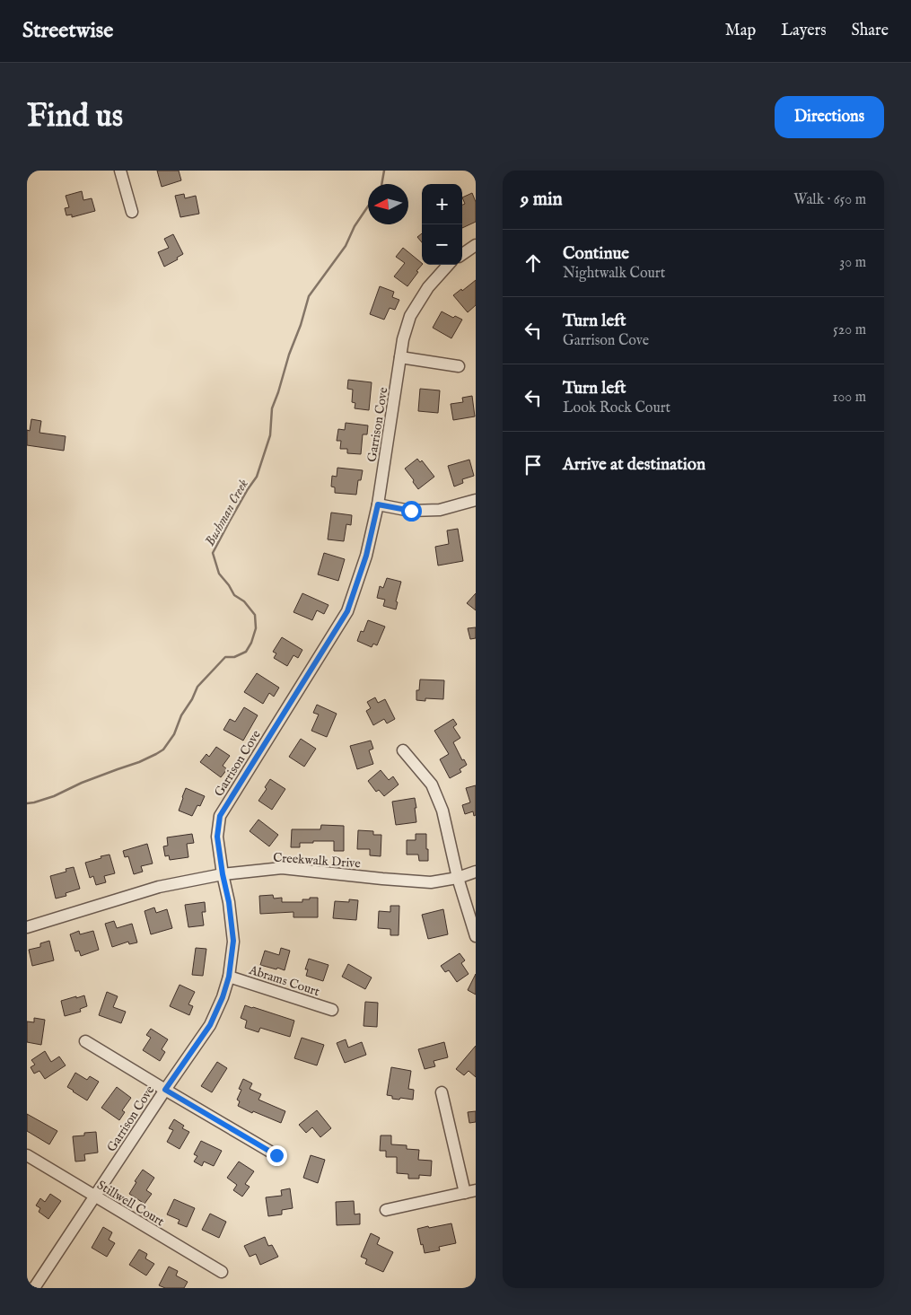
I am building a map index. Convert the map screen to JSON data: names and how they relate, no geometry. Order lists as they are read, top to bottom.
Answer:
{
  "streets": {
    "street": [
      "Garrison Cove",
      "Creekwalk Drive",
      "Abrams Court",
      "Stillwell Court"
    ]
  },
  "crossings": [
    ["Garrison Cove", "Creekwalk Drive"],
    ["Garrison Cove", "Abrams Court"],
    ["Garrison Cove", "Stillwell Court"]
  ],
  "water": ["Bushman Creek"],
  "north": "left",
  "page": {
    "header": "Streetwise",
    "nav": ["Map", "Layers", "Share"],
    "buttons": "Directions",
    "title": "Find us",
    "heading": ["9 min", "Walk · 650 m"],
    "map_buttons": ["+", "−"],
    "list": [
      ["Continue", "Nightwalk Court", "30 m"],
      ["Turn left", "Garrison Cove", "520 m"],
      ["Turn left", "Look Rock Court", "100 m"],
      "Arrive at destination"
    ]
  }
}
